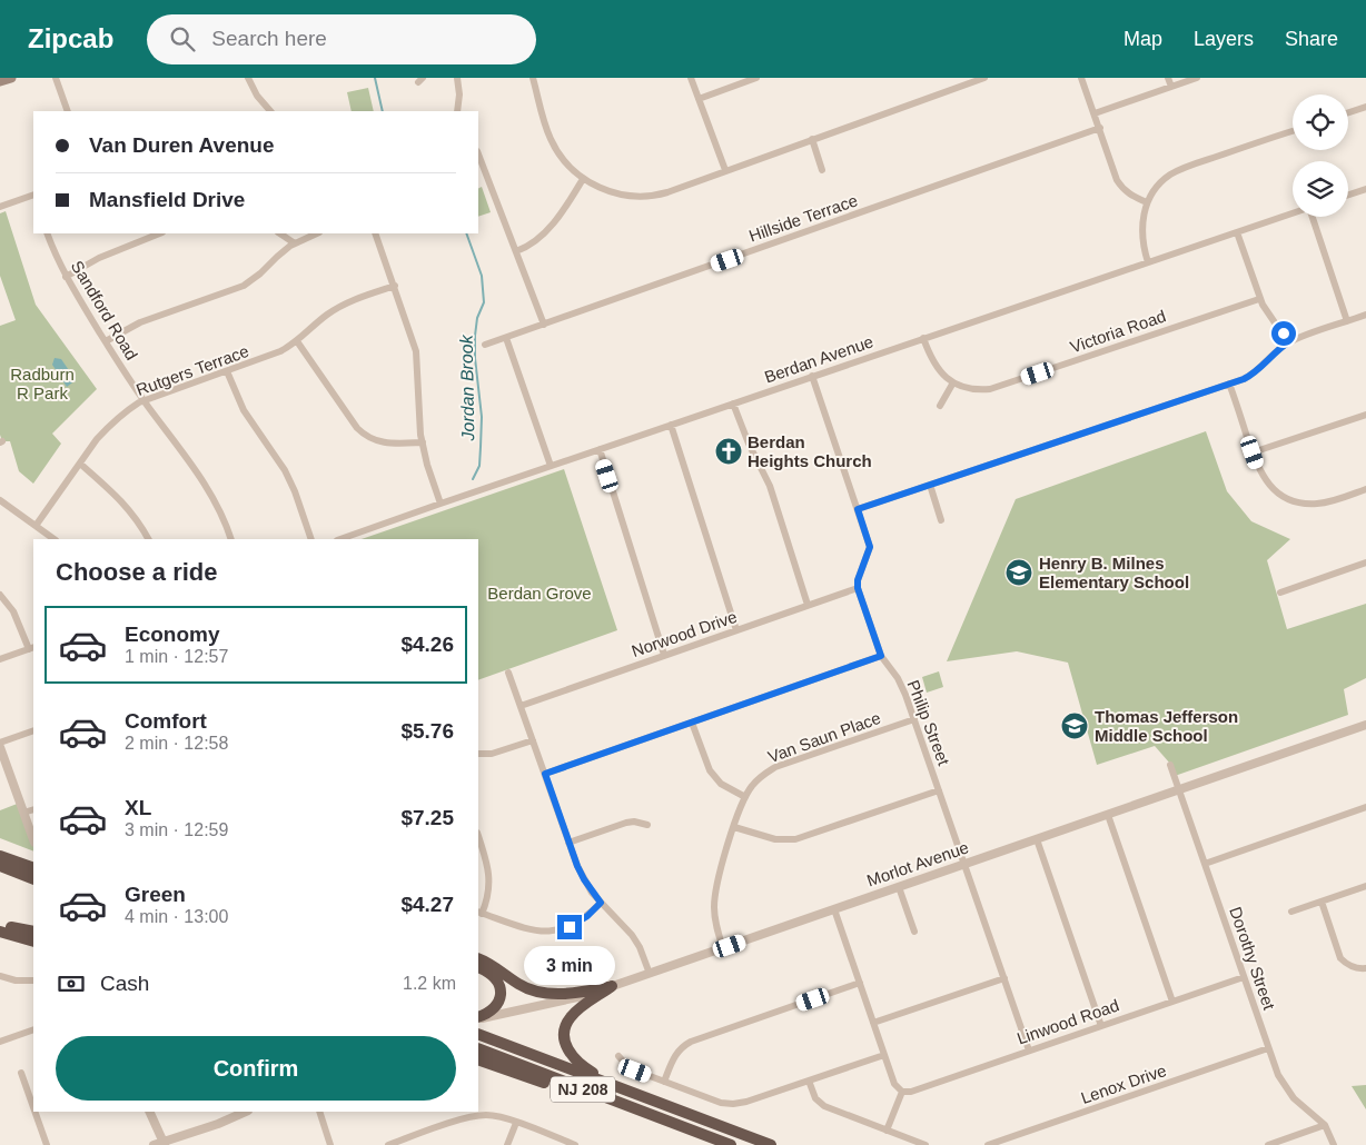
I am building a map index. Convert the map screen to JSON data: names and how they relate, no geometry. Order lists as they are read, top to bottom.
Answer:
{
  "streets": {
    "highway": ["NJ 208"],
    "street": [
      "Hillside Terrace",
      "Sandford Road",
      "Victoria Road",
      "Berdan Avenue",
      "Rutgers Terrace",
      "Norwood Drive",
      "Philip Street",
      "Van Saun Place",
      "Morlot Avenue",
      "Dorothy Street",
      "Linwood Road",
      "Lenox Drive"
    ]
  },
  "crossings": [
    ["Sandford Road", "Rutgers Terrace"],
    ["Victoria Road", "Berdan Avenue"],
    ["Norwood Drive", "Philip Street"],
    ["Philip Street", "Van Saun Place"],
    ["Philip Street", "Morlot Avenue"],
    ["Philip Street", "Linwood Road"],
    ["Van Saun Place", "Morlot Avenue"],
    ["Morlot Avenue", "Dorothy Street"],
    ["Dorothy Street", "Linwood Road"],
    ["Dorothy Street", "Lenox Drive"]
  ],
  "water": ["Jordan Brook"],
  "parks": ["Radburn R Park", "Berdan Grove"],
  "places": {
    "church": ["Berdan Heights Church"],
    "school or university": ["Henry B. Milnes Elementary School", "Thomas Jefferson Middle School"]
  },
  "page": {
    "header": "Zipcab",
    "search": "Search here",
    "nav": ["Map", "Layers", "Share"],
    "banner": ["Van Duren Avenue", "Mansfield Drive"],
    "heading": "Choose a ride",
    "list": [
      {
        "name": "Economy",
        "note": "1 min · 12:57",
        "value": "$4.26"
      },
      {
        "name": "Comfort",
        "note": "2 min · 12:58",
        "value": "$5.76"
      },
      {
        "name": "XL",
        "note": "3 min · 12:59",
        "value": "$7.25"
      },
      {
        "name": "Green",
        "note": "4 min · 13:00",
        "value": "$4.27"
      }
    ],
    "bubble": "3 min",
    "pay": ["Cash", "1.2 km"],
    "buttons": "Confirm"
  }
}
